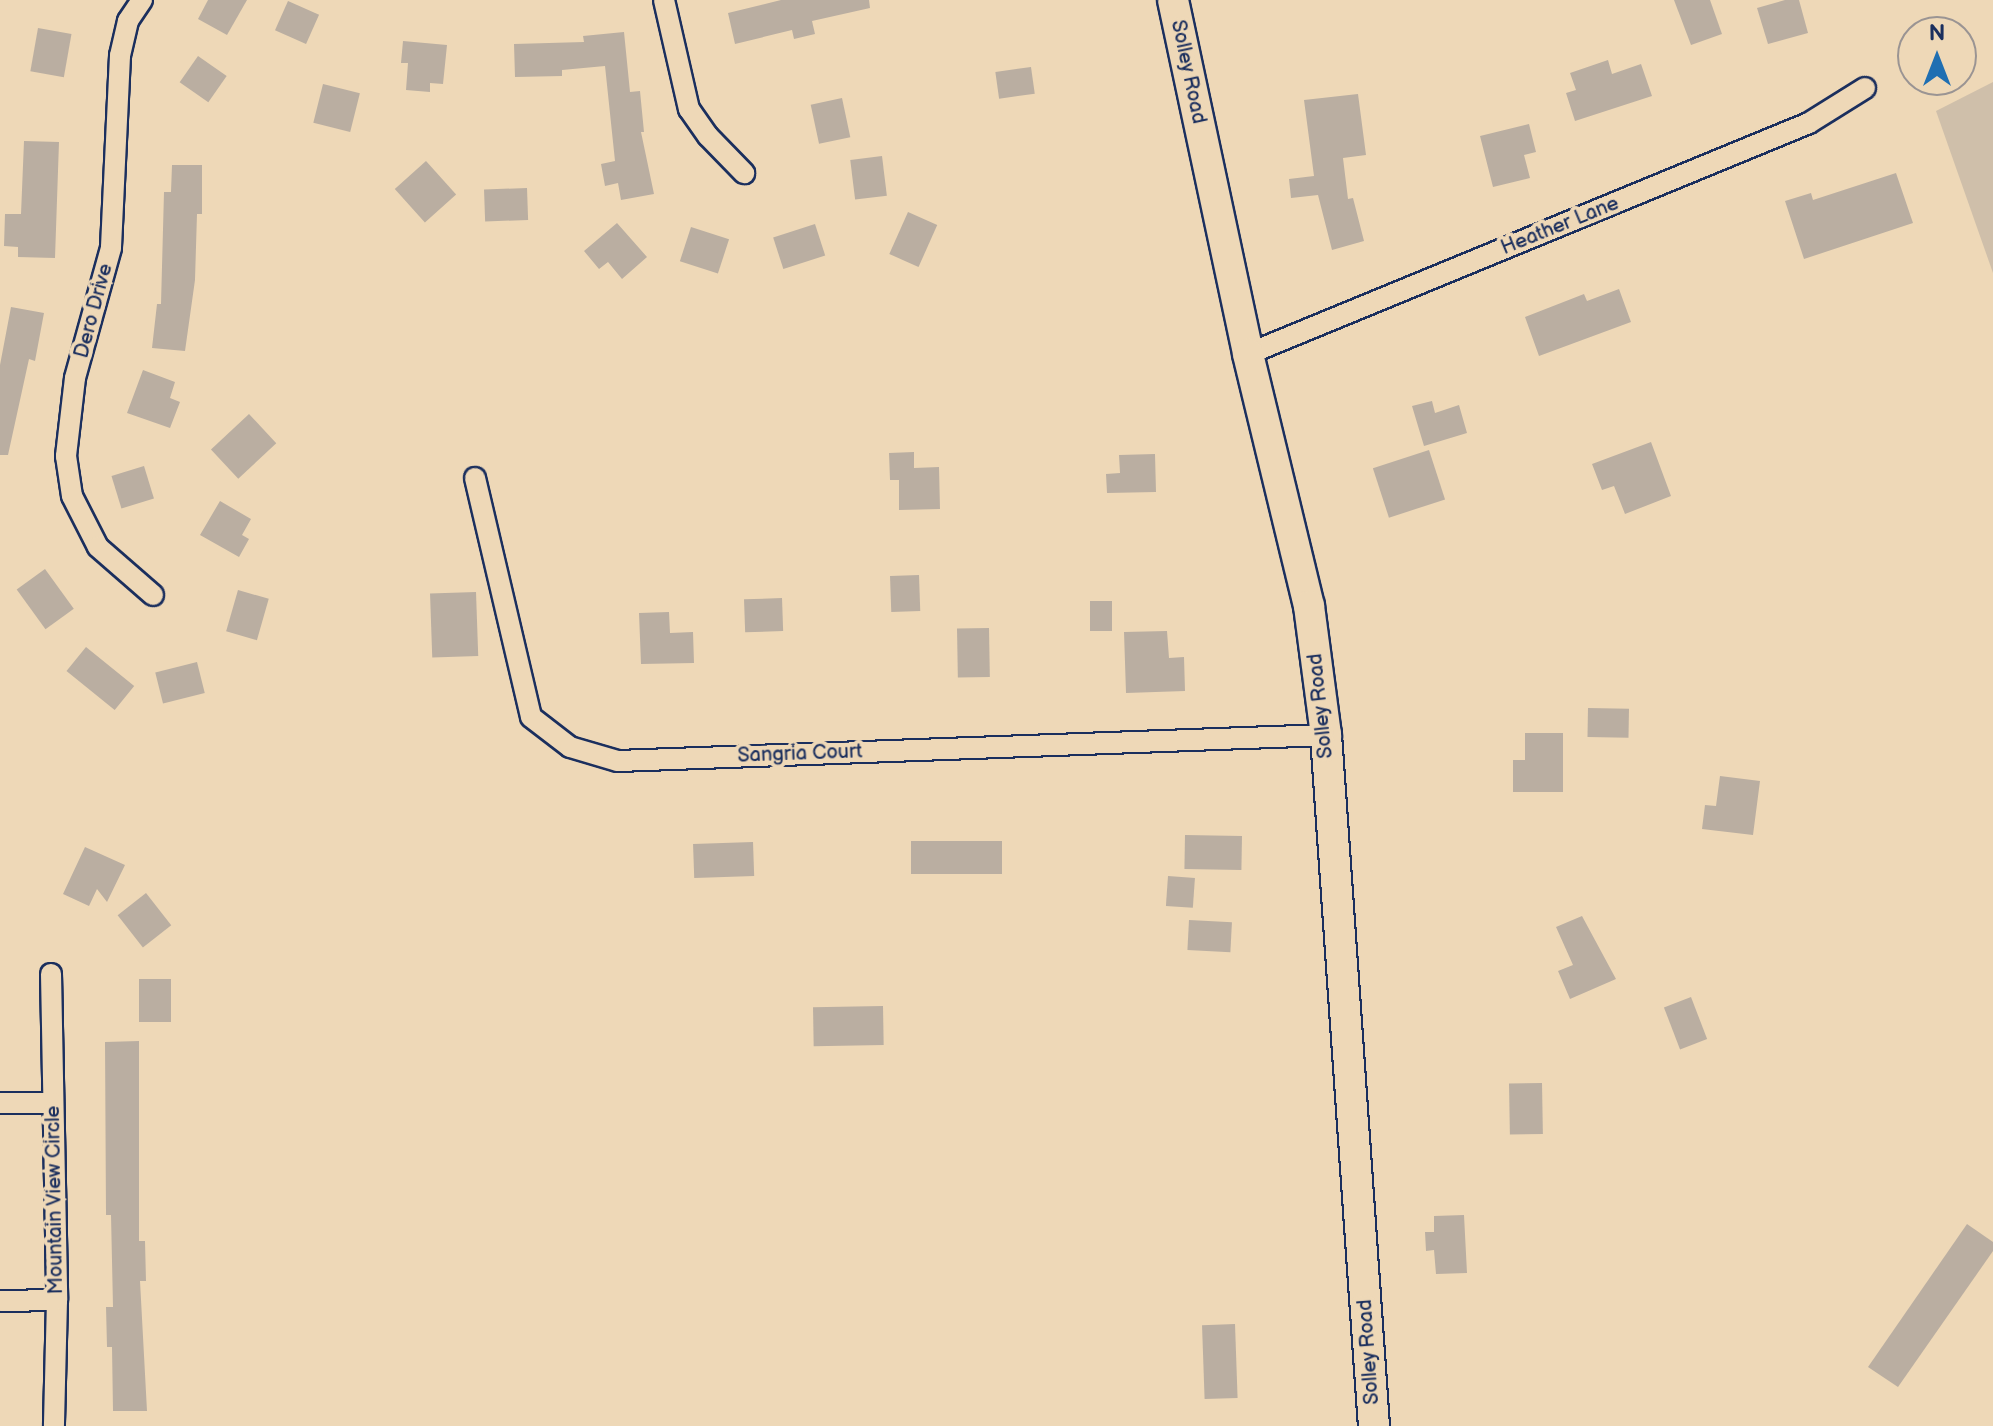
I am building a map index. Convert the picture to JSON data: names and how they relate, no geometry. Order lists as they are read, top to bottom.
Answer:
{
  "streets": {
    "main road": ["Solley Road"],
    "street": [
      "Heather Lane",
      "Dero Drive",
      "Sangria Court",
      "Mountain View Circle"
    ]
  },
  "crossings": [
    ["Solley Road", "Heather Lane"],
    ["Solley Road", "Sangria Court"]
  ],
  "north": "top"
}
